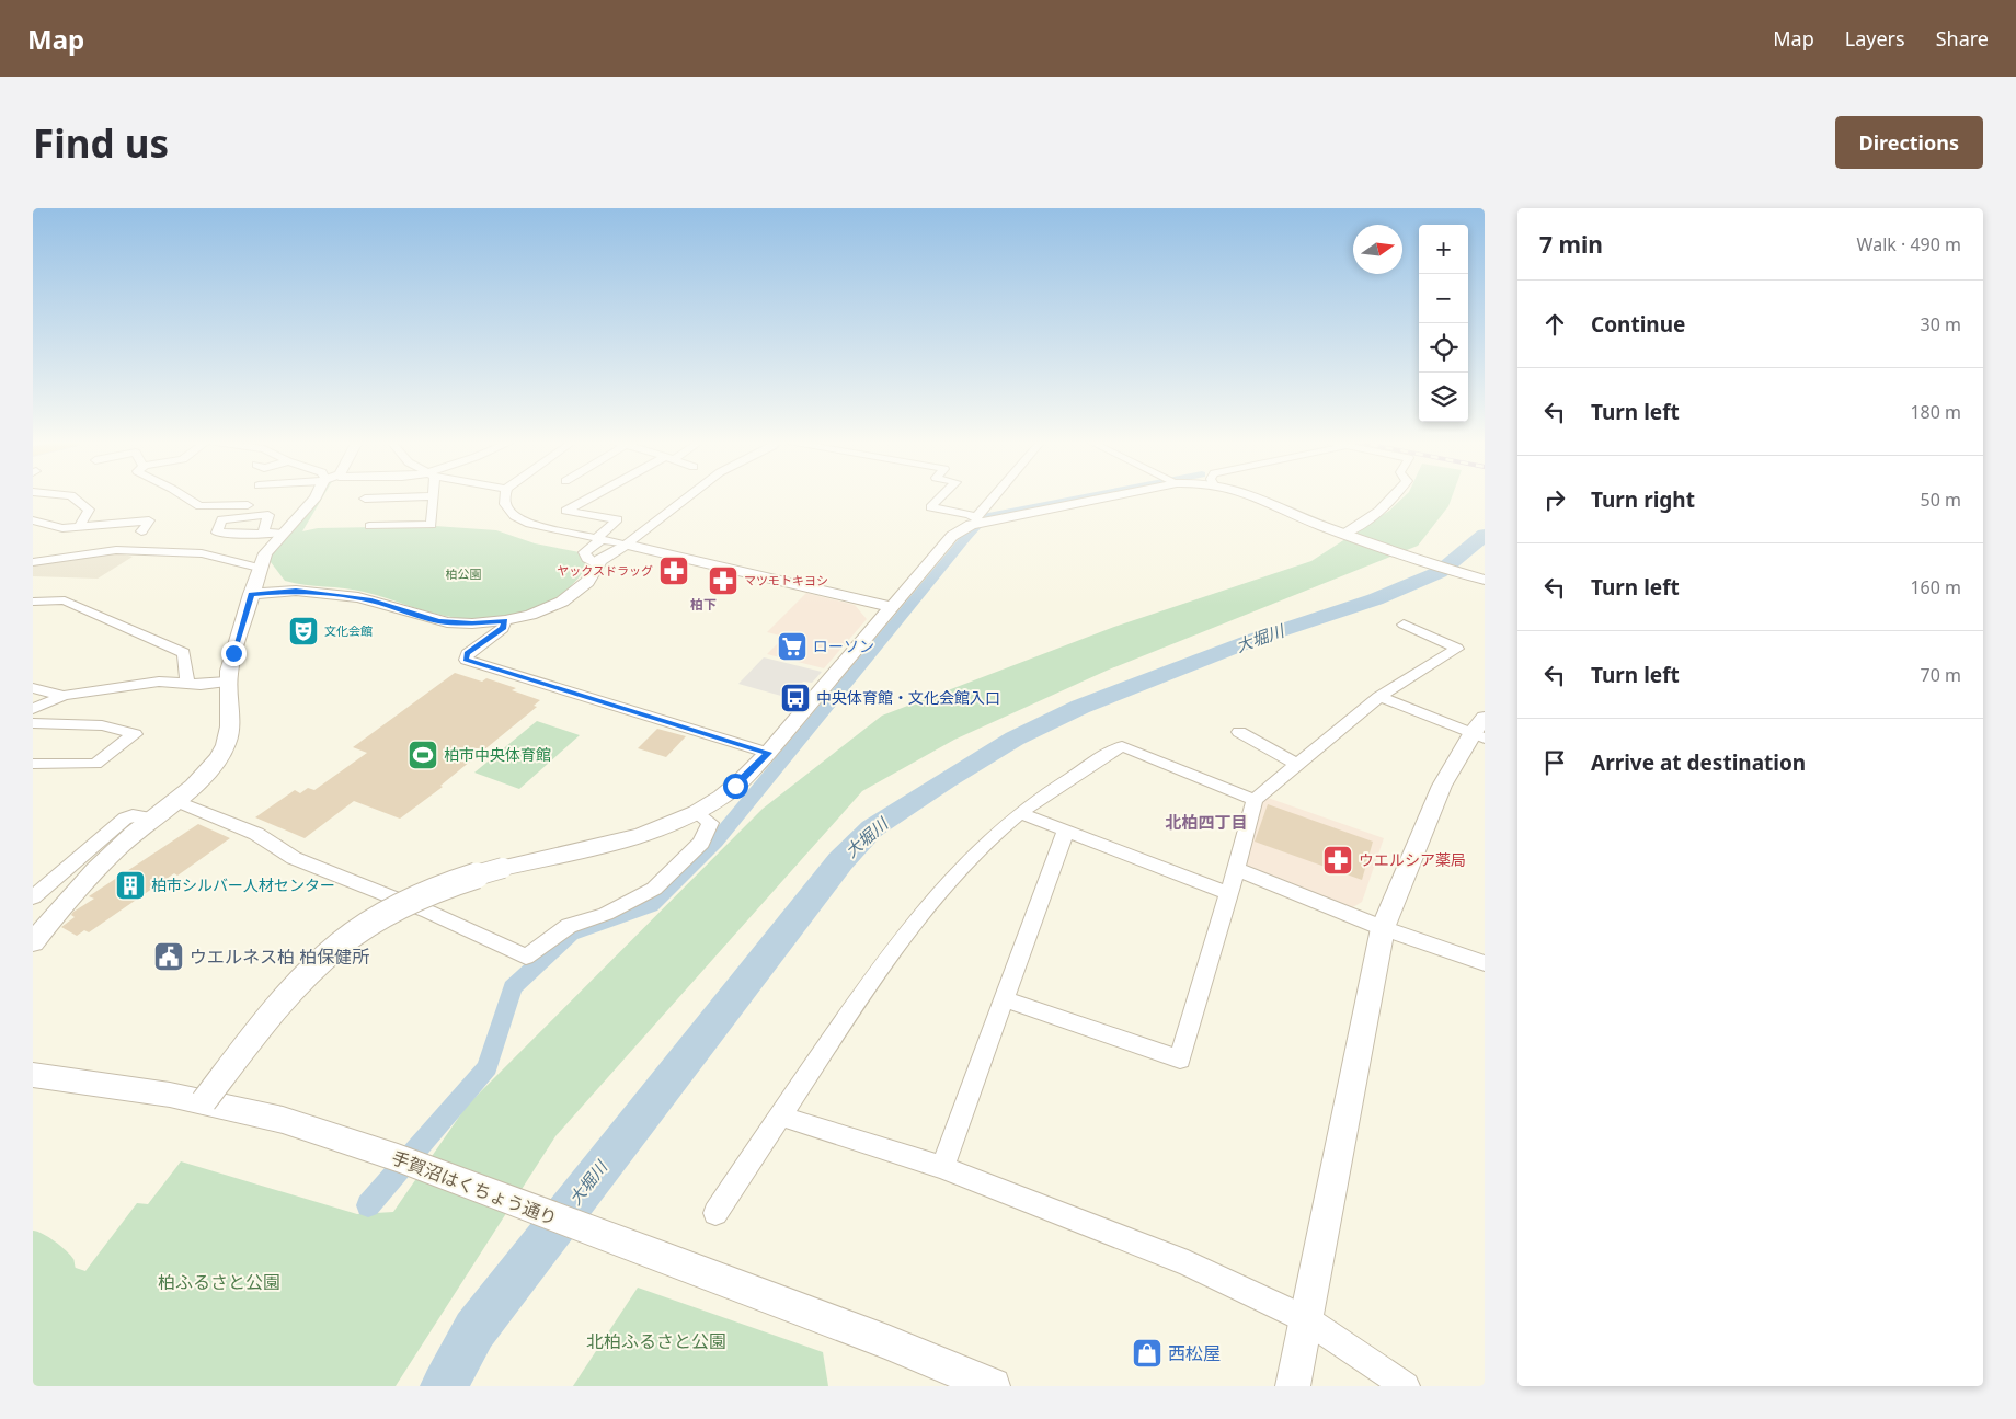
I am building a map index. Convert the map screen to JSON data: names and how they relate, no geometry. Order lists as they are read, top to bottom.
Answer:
{
  "streets": {
    "street": ["手賀沼はくちょう通り"]
  },
  "districts": ["柏下", "北柏四丁目"],
  "water": ["大堀川"],
  "parks": ["柏公園", "柏ふるさと公園", "北柏ふるさと公園"],
  "places": {
    "pharmacy": ["ヤックスドラッグ", "マツモトキヨシ", "ウエルシア薬局"],
    "theatre": ["文化会館"],
    "supermarket": ["ローソン"],
    "bus stop": ["中央体育館・文化会館入口"],
    "sports": ["柏市中央体育館"],
    "building": ["柏市シルバー人材センター"],
    "public building": ["ウエルネス柏 柏保健所"],
    "shop": ["西松屋"]
  },
  "north": "right",
  "page": {
    "header": "Map",
    "nav": ["Map", "Layers", "Share"],
    "buttons": "Directions",
    "title": "Find us",
    "heading": ["7 min", "Walk · 490 m"],
    "map_buttons": ["+", "−"],
    "list": [
      ["Continue", "30 m"],
      ["Turn left", "180 m"],
      ["Turn right", "50 m"],
      ["Turn left", "160 m"],
      ["Turn left", "70 m"],
      "Arrive at destination"
    ]
  }
}
